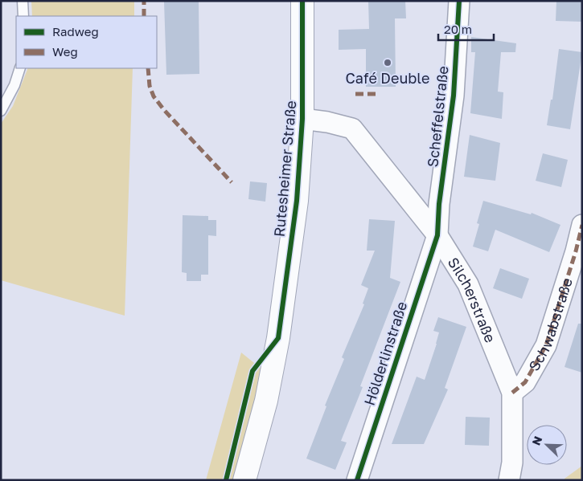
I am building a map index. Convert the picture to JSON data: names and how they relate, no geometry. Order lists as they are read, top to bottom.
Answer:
{
  "streets": {
    "street": [
      "Scheffelstraße",
      "Rutesheimer Straße",
      "Silcherstraße",
      "Schwabstraße",
      "Hölderlinstraße"
    ]
  },
  "crossings": [
    ["Scheffelstraße", "Silcherstraße"],
    ["Scheffelstraße", "Hölderlinstraße"],
    ["Rutesheimer Straße", "Silcherstraße"],
    ["Silcherstraße", "Schwabstraße"],
    ["Silcherstraße", "Hölderlinstraße"]
  ],
  "places": ["Café Deuble"],
  "legend": ["Radweg", "Weg"],
  "scale_bar": "20 m",
  "north": "top left"
}
